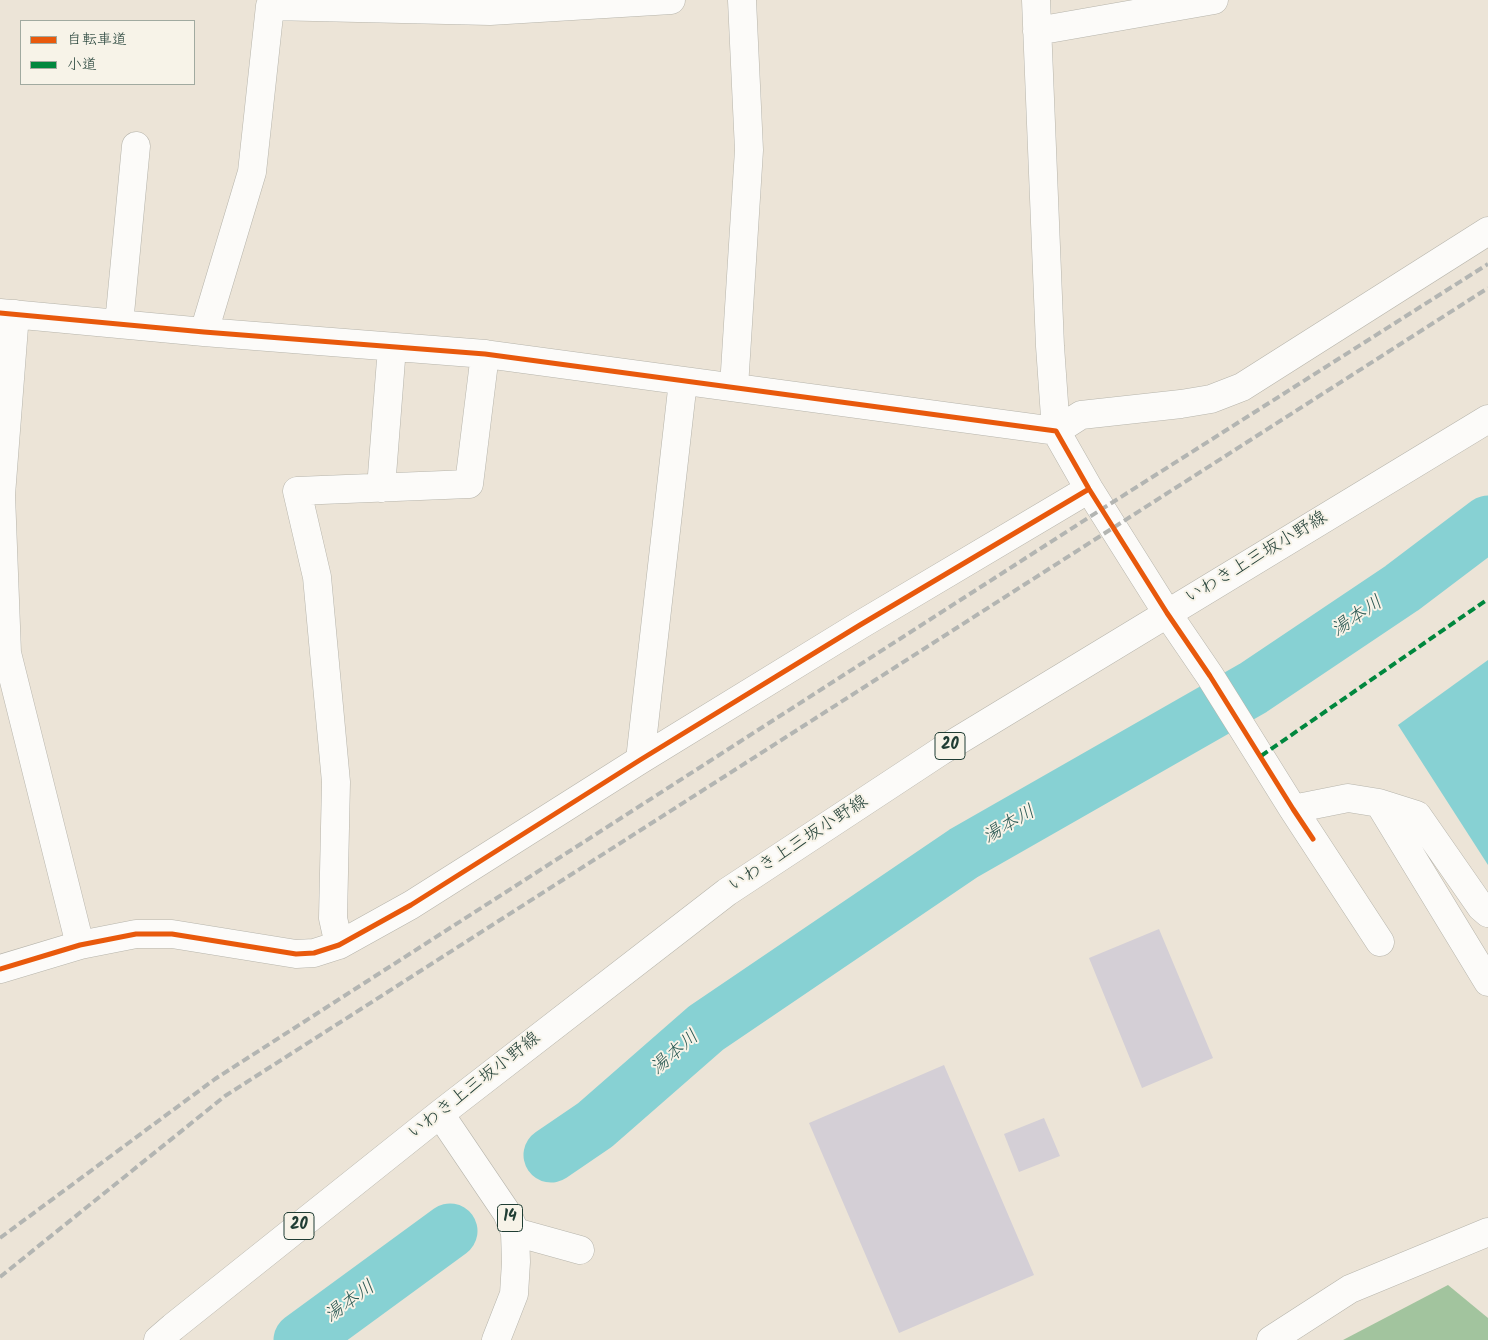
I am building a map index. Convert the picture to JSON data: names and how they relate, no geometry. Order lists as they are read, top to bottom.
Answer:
{
  "streets": {
    "street": ["いわき上三坂小野線", "20", "14"]
  },
  "crossings": [
    ["いわき上三坂小野線", "14"]
  ],
  "water": ["湯本川"],
  "legend": ["自転車道", "小道"]
}
